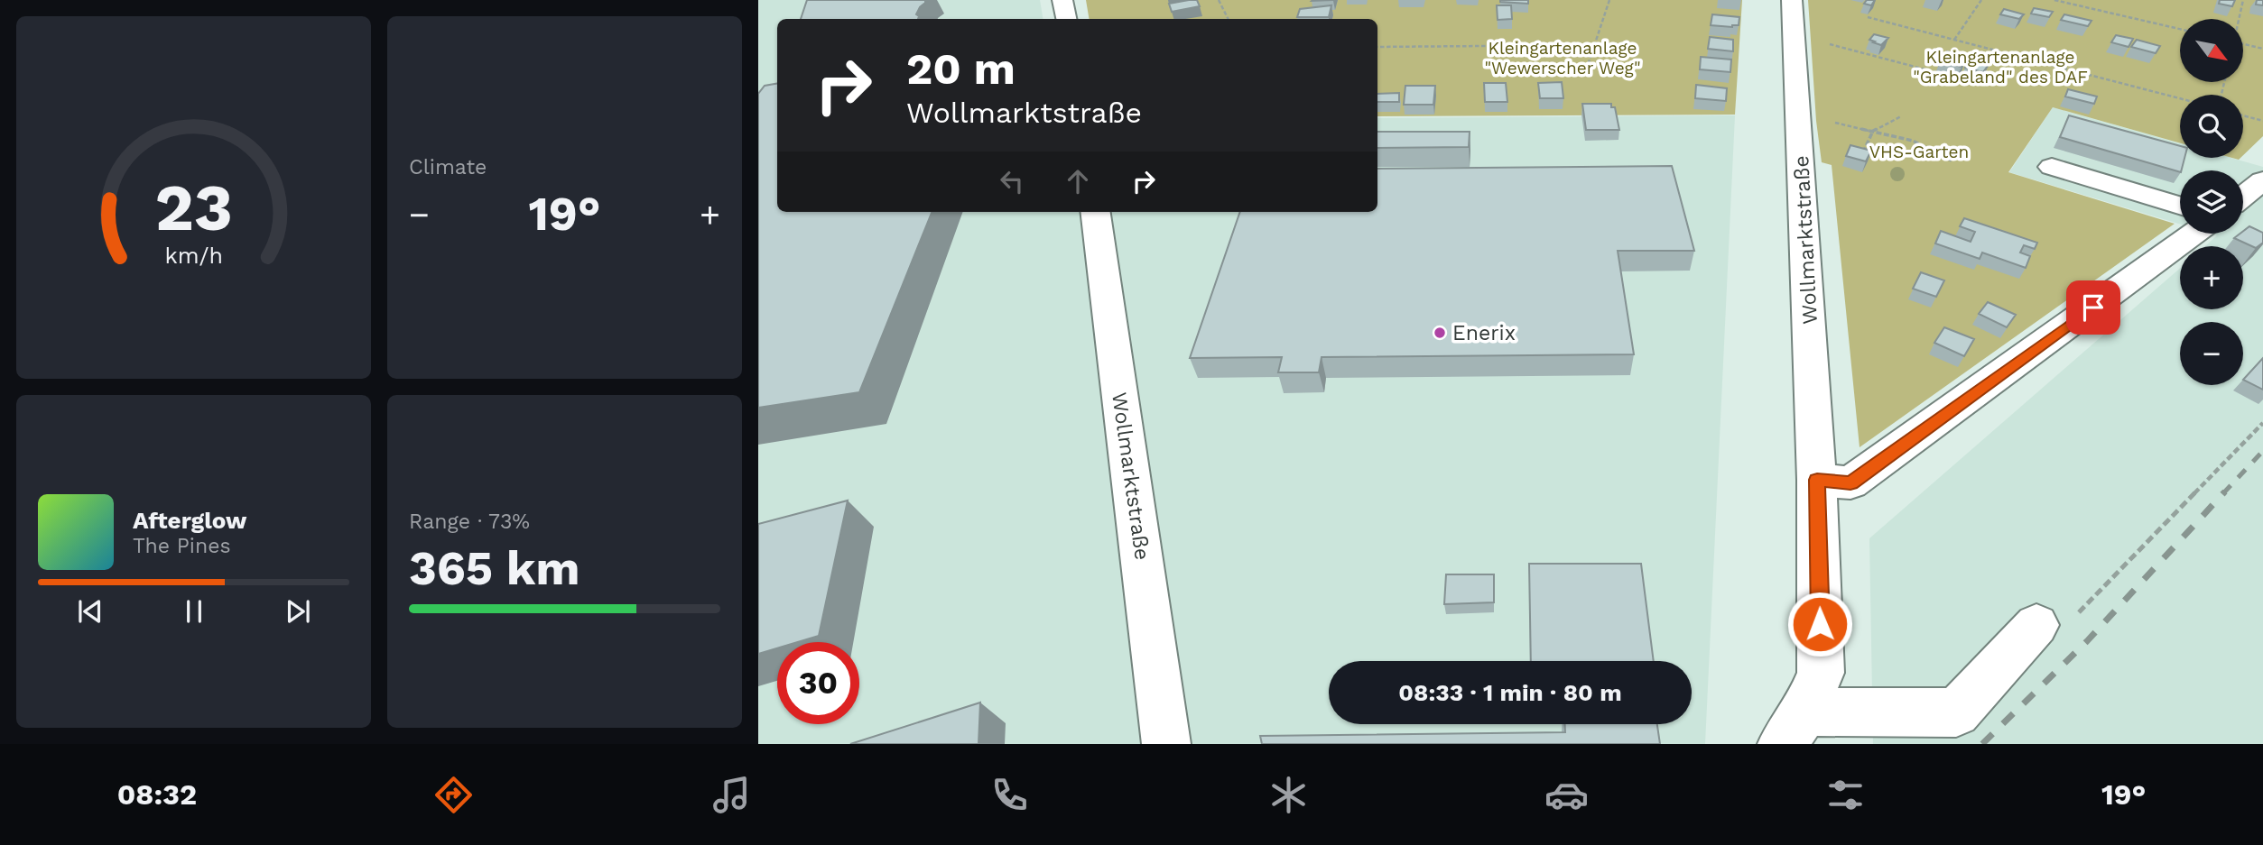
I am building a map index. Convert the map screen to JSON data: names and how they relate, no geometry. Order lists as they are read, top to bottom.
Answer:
{
  "streets": {
    "street": ["Wollmarktstraße"]
  },
  "parks": ["Kleingartenanlage \"Wewerscher Weg\"", "Kleingartenanlage \"Grabeland\" des DAF", "VHS-Garten"],
  "places": ["Enerix"],
  "north": "bottom right",
  "page": {
    "tile": [
      "Climate",
      ["Range · 73%", "365 km"]
    ],
    "map_buttons": ["+", "−"],
    "turn": ["20 m", "Wollmarktstraße"],
    "heat": ["−", "19°", "+"],
    "song": ["Afterglow", "The Pines"],
    "limit": "30",
    "trip": "08:33 · 1 min · 80 m",
    "tabs": ["08:32", "19°"],
    "gauge": ["23", "km/h"]
  }
}
